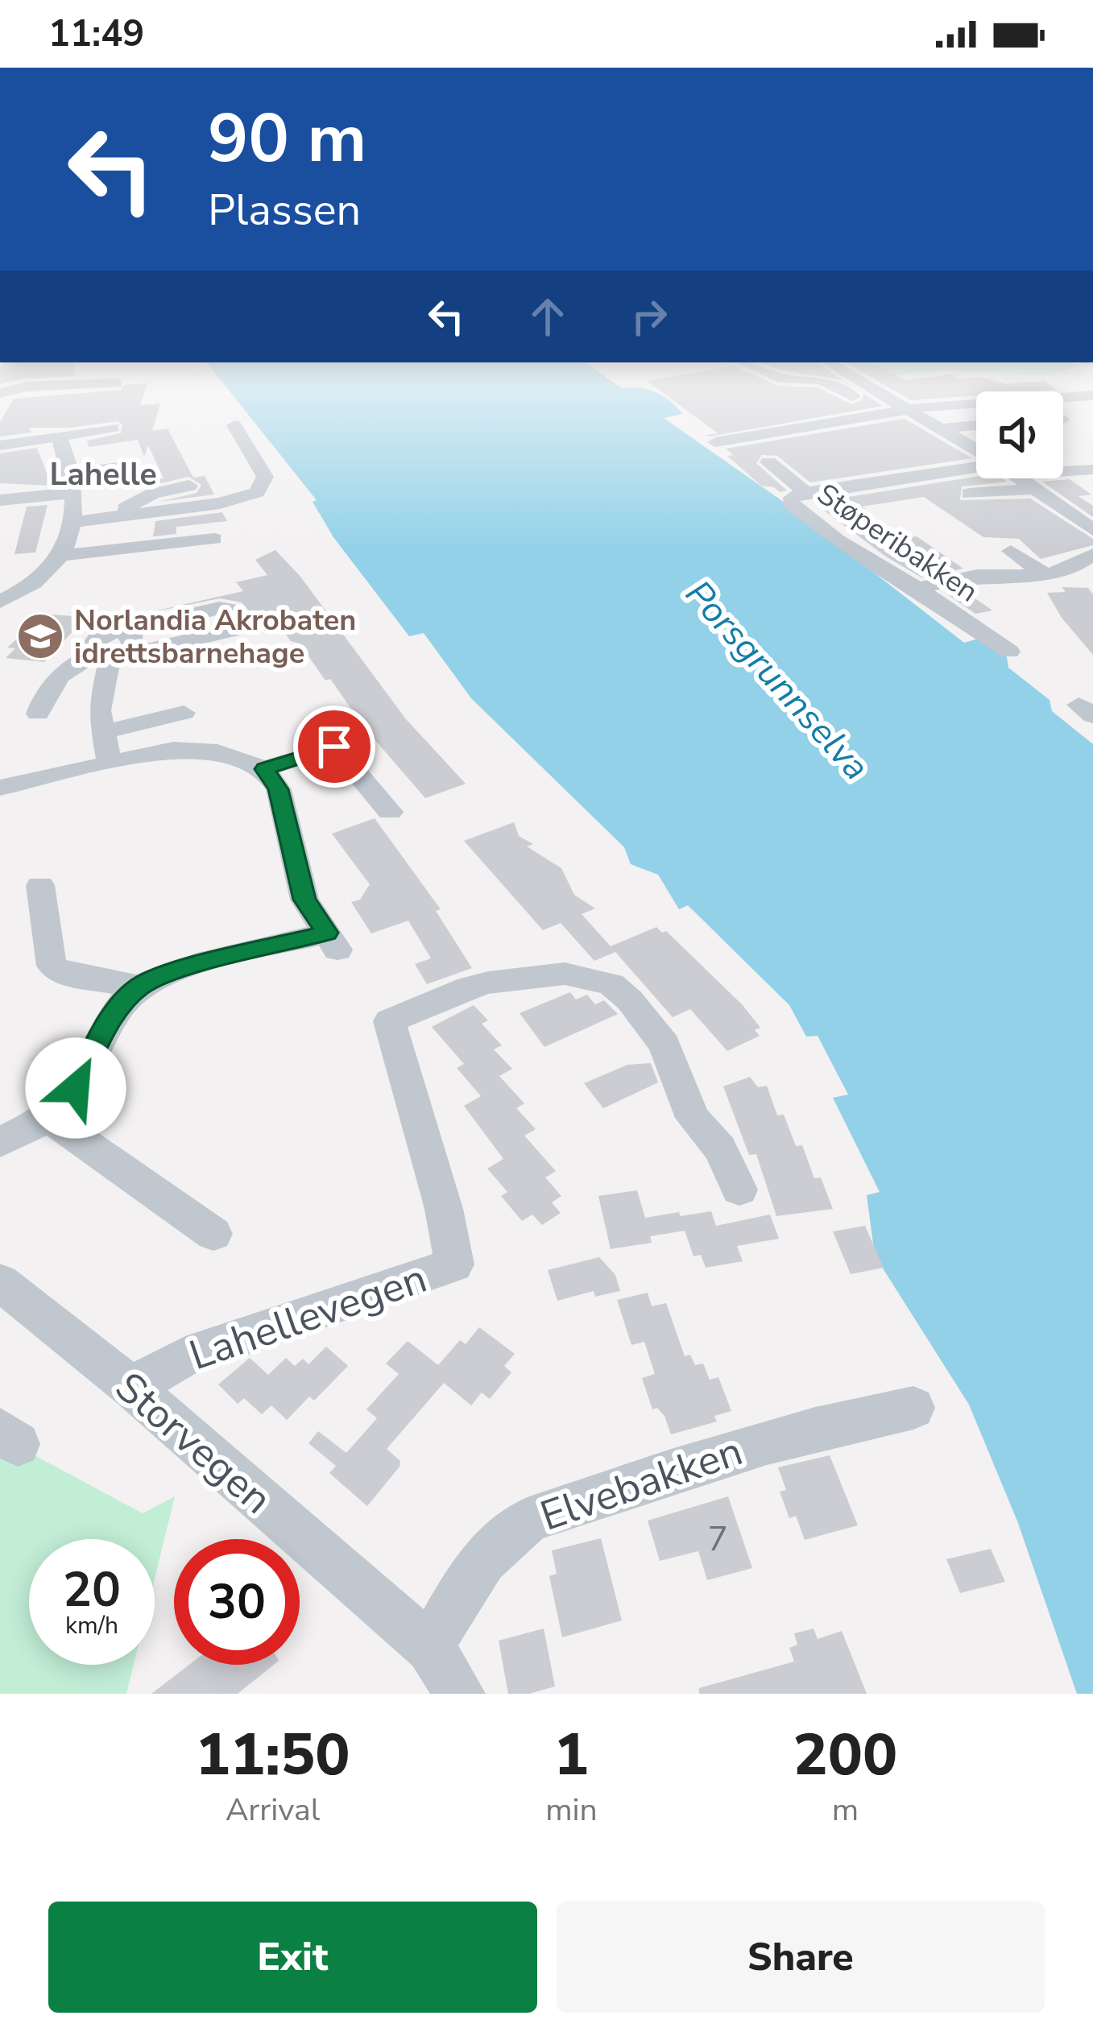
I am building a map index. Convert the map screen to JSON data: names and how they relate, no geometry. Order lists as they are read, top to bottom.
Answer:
{
  "streets": {
    "street": [
      "Støperibakken",
      "Lahellevegen",
      "Storvegen",
      "Elvebakken"
    ]
  },
  "crossings": [
    ["Lahellevegen", "Storvegen"],
    ["Storvegen", "Elvebakken"]
  ],
  "districts": ["Lahelle"],
  "water": ["Porsgrunnselva"],
  "places": {
    "school or university": ["Norlandia Akrobaten idrettsbarnehage"]
  },
  "house_numbers": ["7"],
  "page": {
    "status": "11:49",
    "turn": ["90 m", "Plassen"],
    "speed": "20 km/h",
    "limit": "30",
    "eta": [
      "11:50",
      "Arrival",
      "1",
      "min",
      "200",
      "m"
    ],
    "buttons": ["Exit", "Share"]
  }
}
